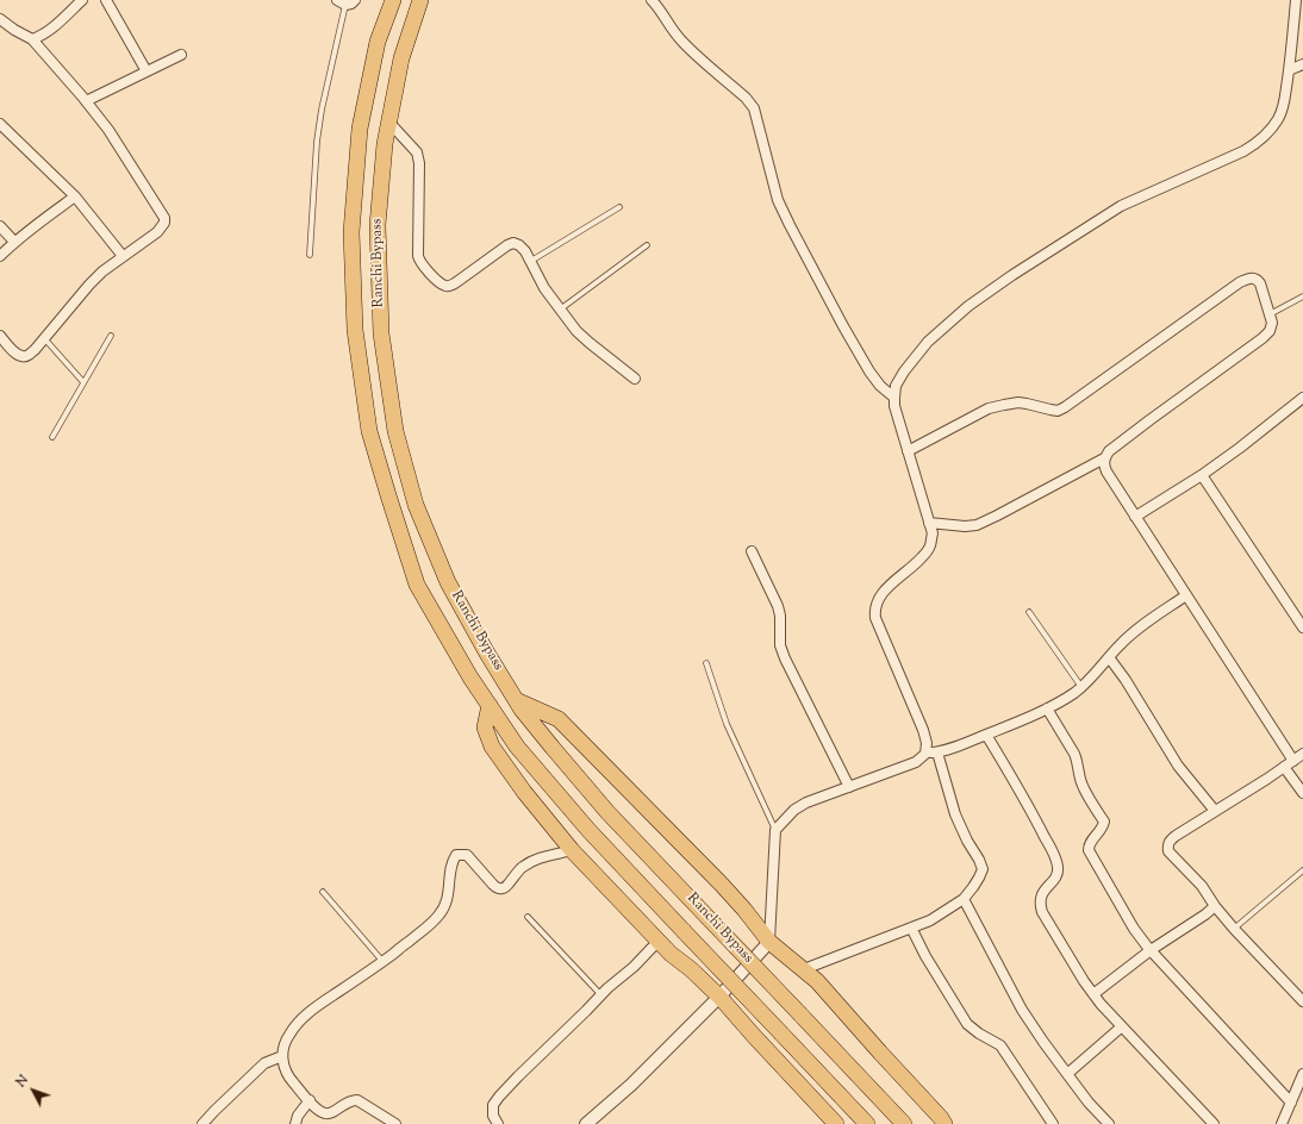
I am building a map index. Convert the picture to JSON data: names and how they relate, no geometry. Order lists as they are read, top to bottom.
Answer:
{
  "streets": {
    "main road": ["Ranchi Bypass"]
  },
  "north": "top left"
}
